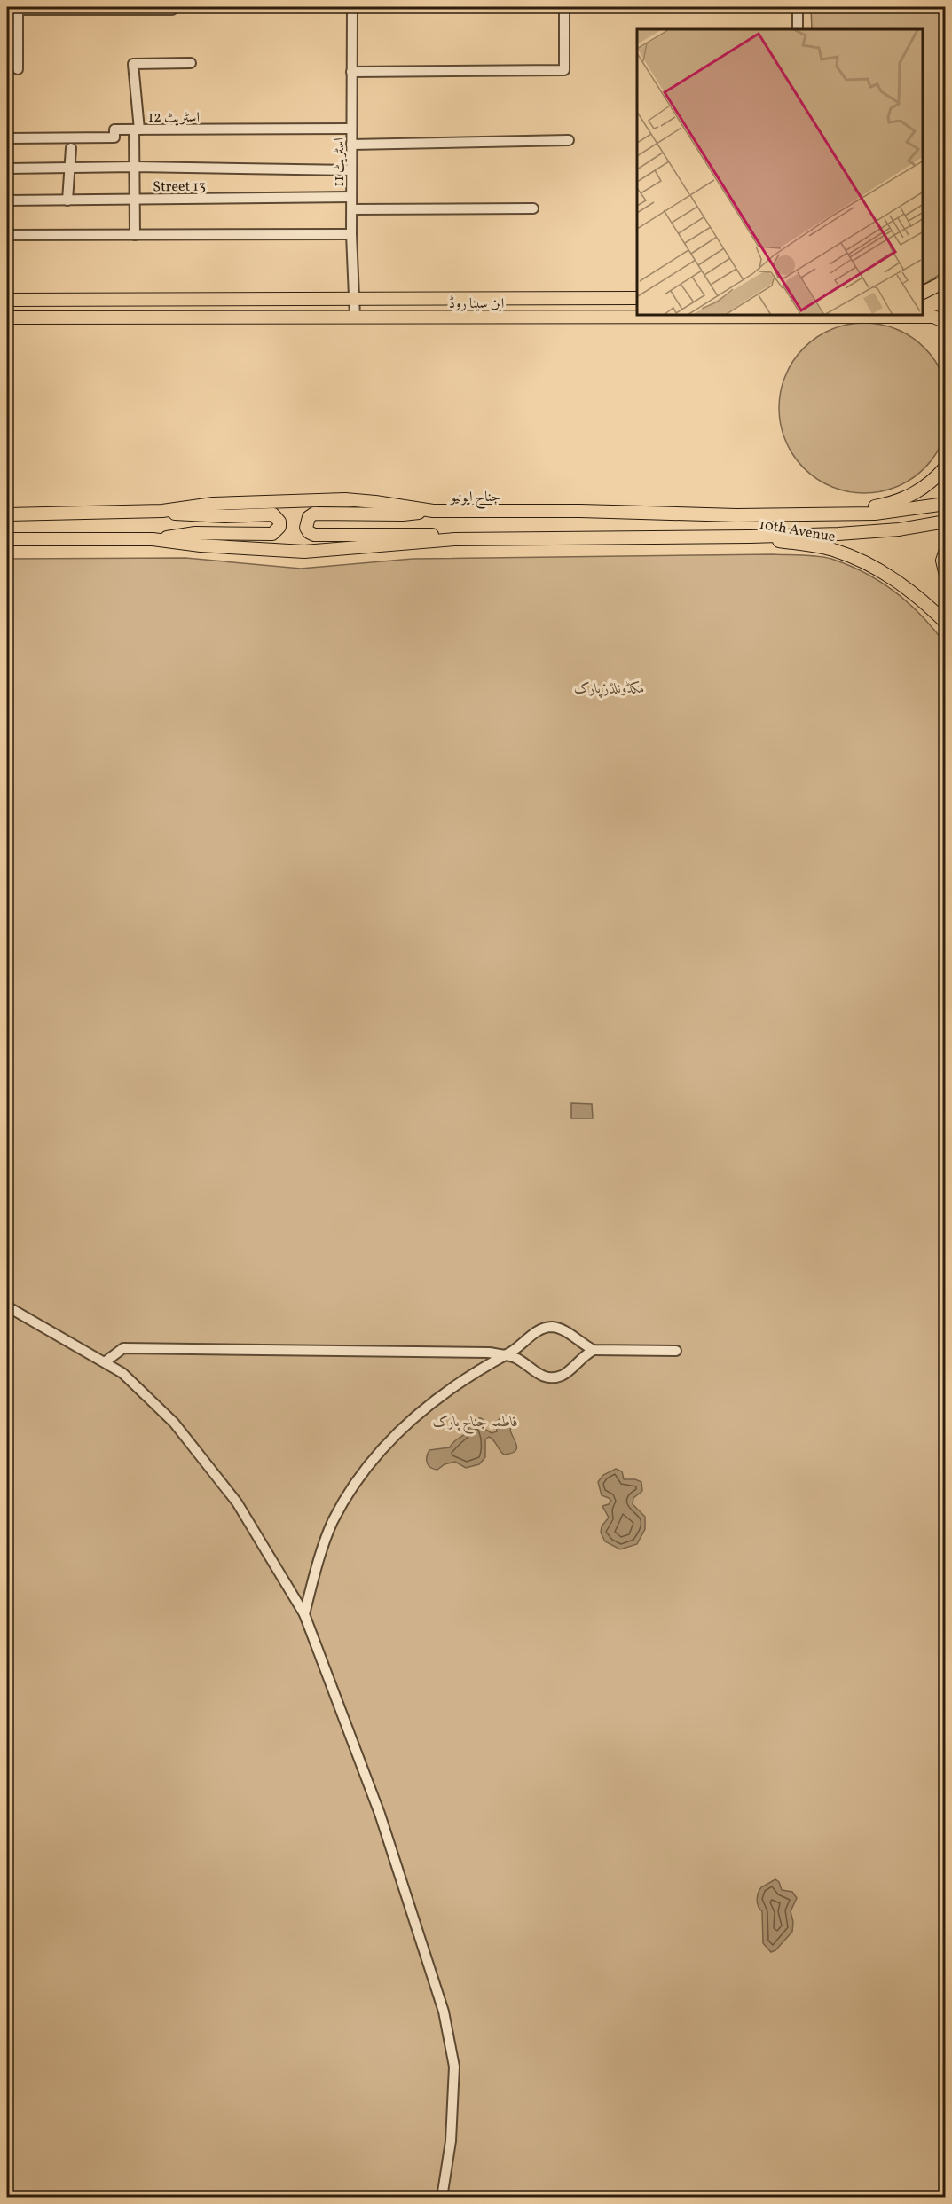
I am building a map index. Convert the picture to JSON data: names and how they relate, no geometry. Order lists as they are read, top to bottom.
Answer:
{
  "streets": {
    "main road": ["ابن سینا روڈ", "جناح ایونیو", "10th Avenue"],
    "street": ["اسٹریٹ 12", "اسٹریٹ 11", "Street 13"]
  },
  "crossings": [
    ["اسٹریٹ 12", "اسٹریٹ 11"],
    ["اسٹریٹ 11", "Street 13"],
    ["اسٹریٹ 11", "ابن سینا روڈ"]
  ],
  "parks": ["مکڈونلڈز پارک", "فاطمہ جناح پارک"]
}
